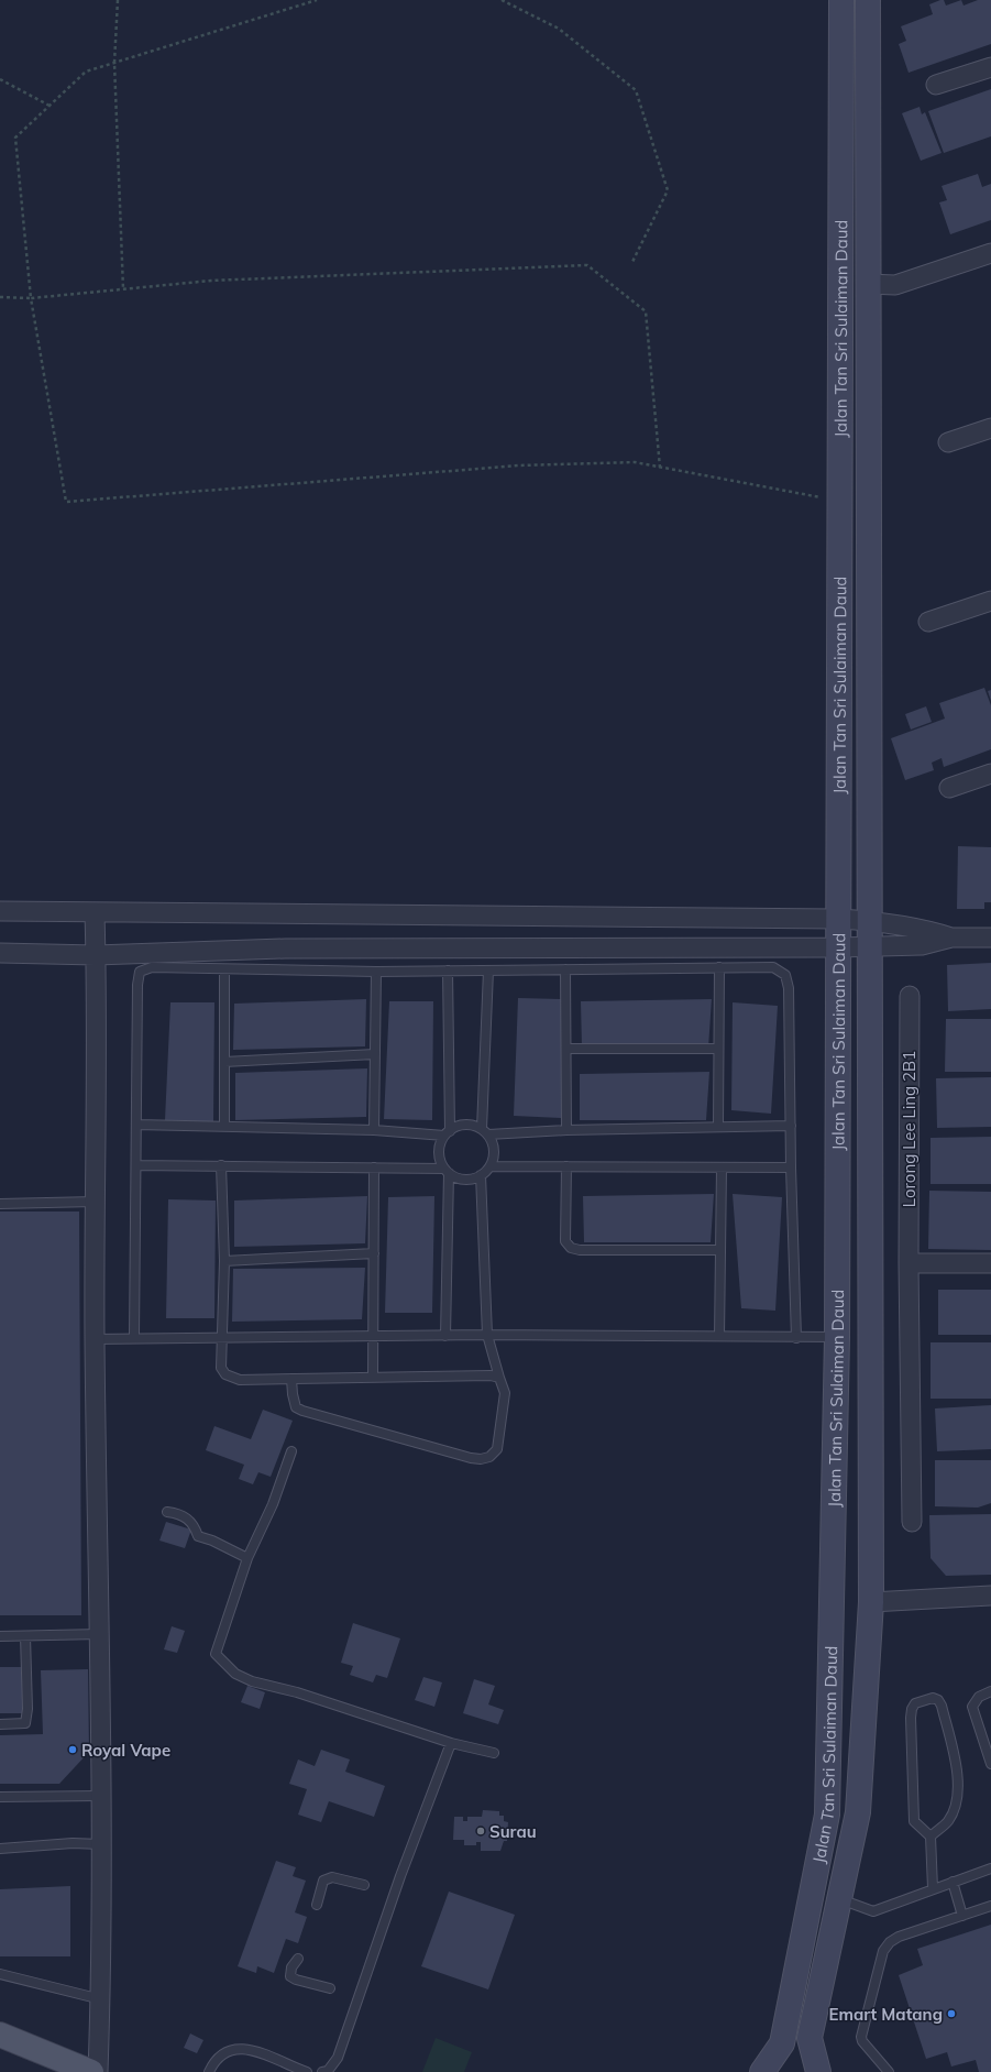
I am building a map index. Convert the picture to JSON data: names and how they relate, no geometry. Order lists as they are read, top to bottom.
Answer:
{
  "streets": {
    "main road": ["Jalan Tan Sri Sulaiman Daud"],
    "street": ["Lorong Lee Ling 2B1"]
  },
  "places": ["Royal Vape", "Surau", "Emart Matang"]
}
